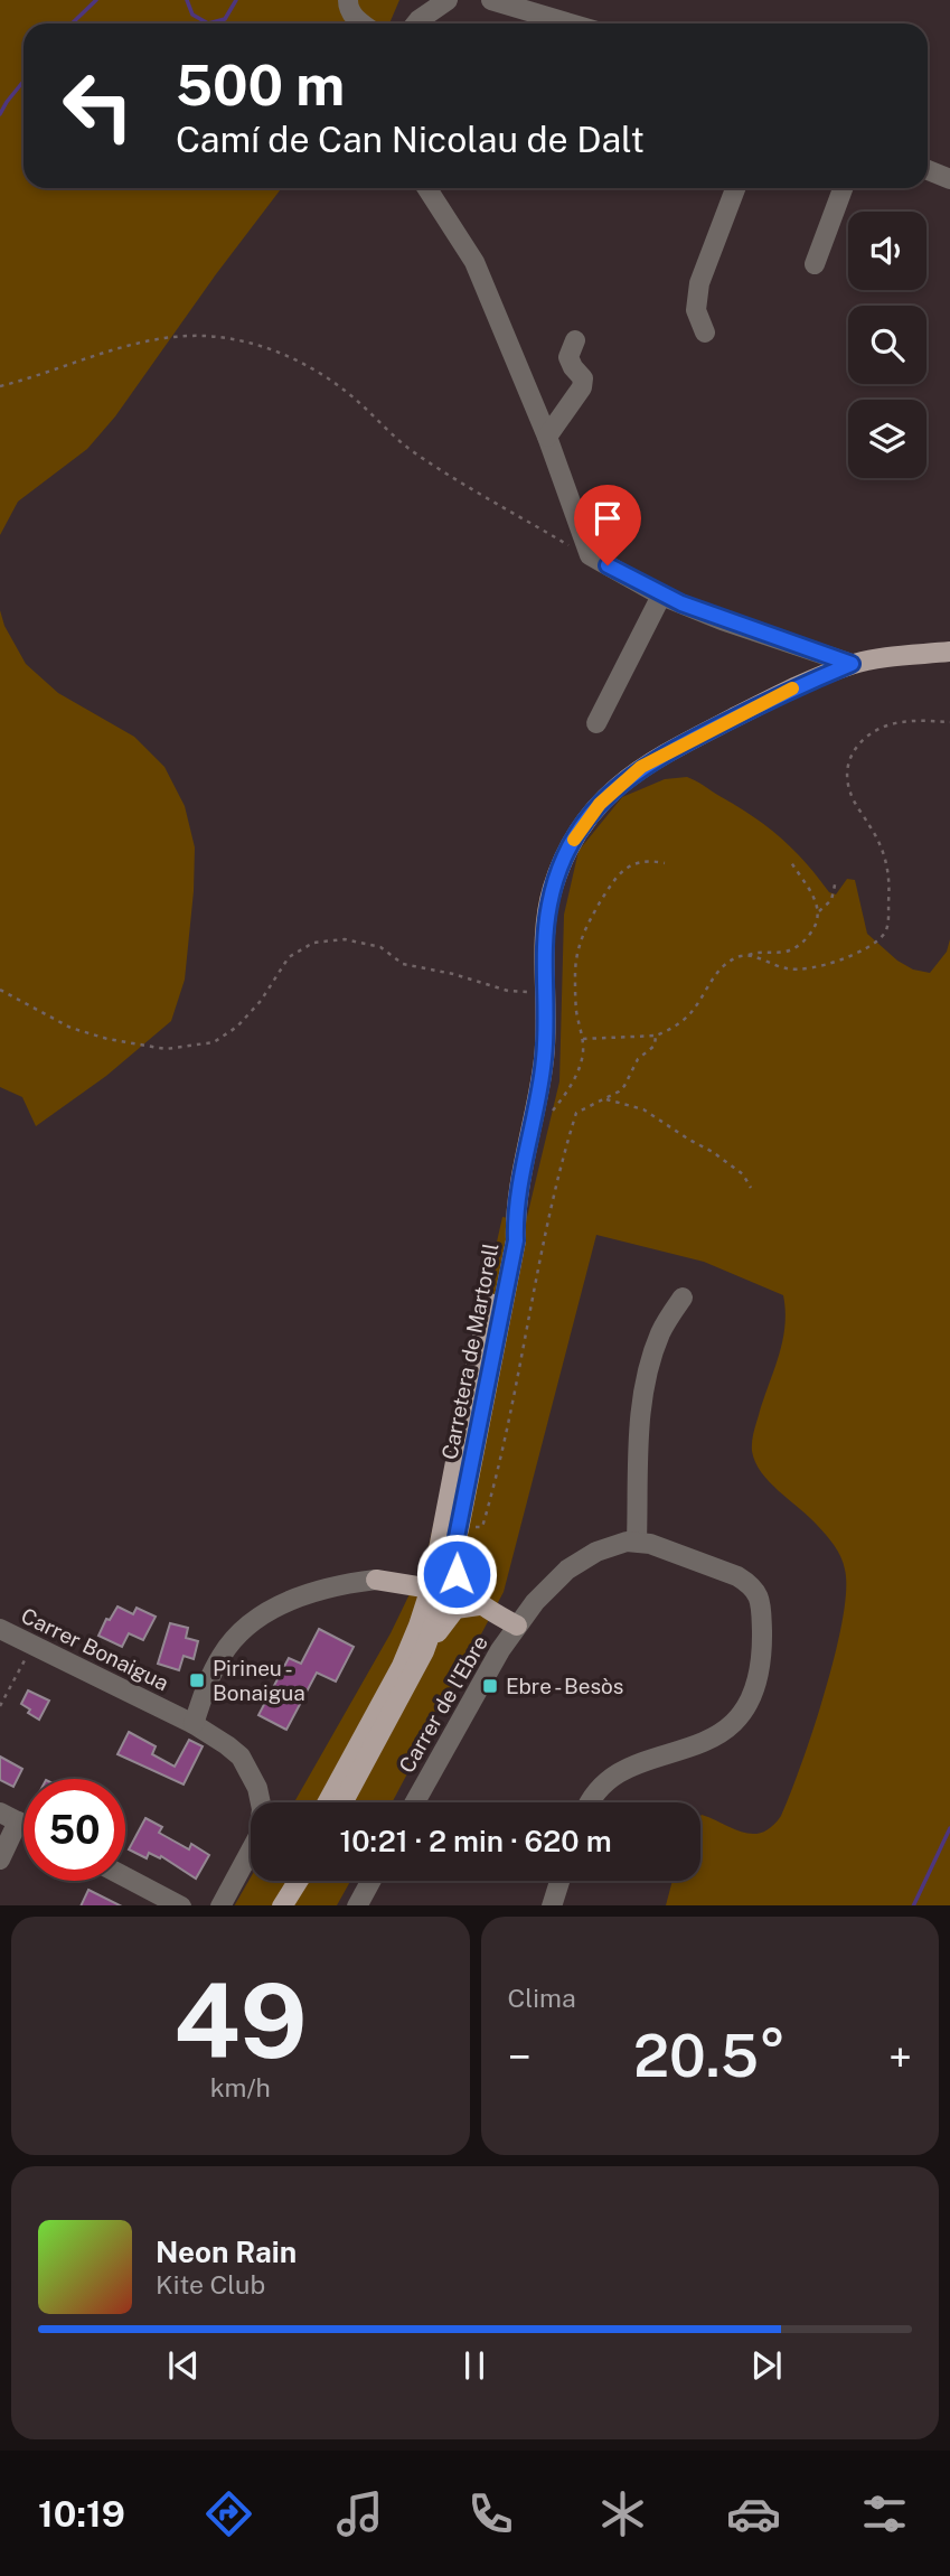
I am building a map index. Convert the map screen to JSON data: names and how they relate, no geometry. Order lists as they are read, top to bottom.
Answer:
{
  "streets": {
    "main road": ["Carretera de Martorell"],
    "street": ["Carrer Bonaigua", "Carrer de l'Ebre"]
  },
  "places": {
    "transit": ["Pirineu - Bonaigua", "Ebre - Besòs"]
  },
  "page": {
    "turn": ["500 m", "Camí de Can Nicolau de Dalt"],
    "limit": "50",
    "trip": "10:21 · 2 min · 620 m",
    "tile": [
      ["49", "km/h"],
      "Clima"
    ],
    "heat": ["−", "20.5°", "+"],
    "song": ["Neon Rain", "Kite Club"],
    "tabs": "10:19"
  }
}
